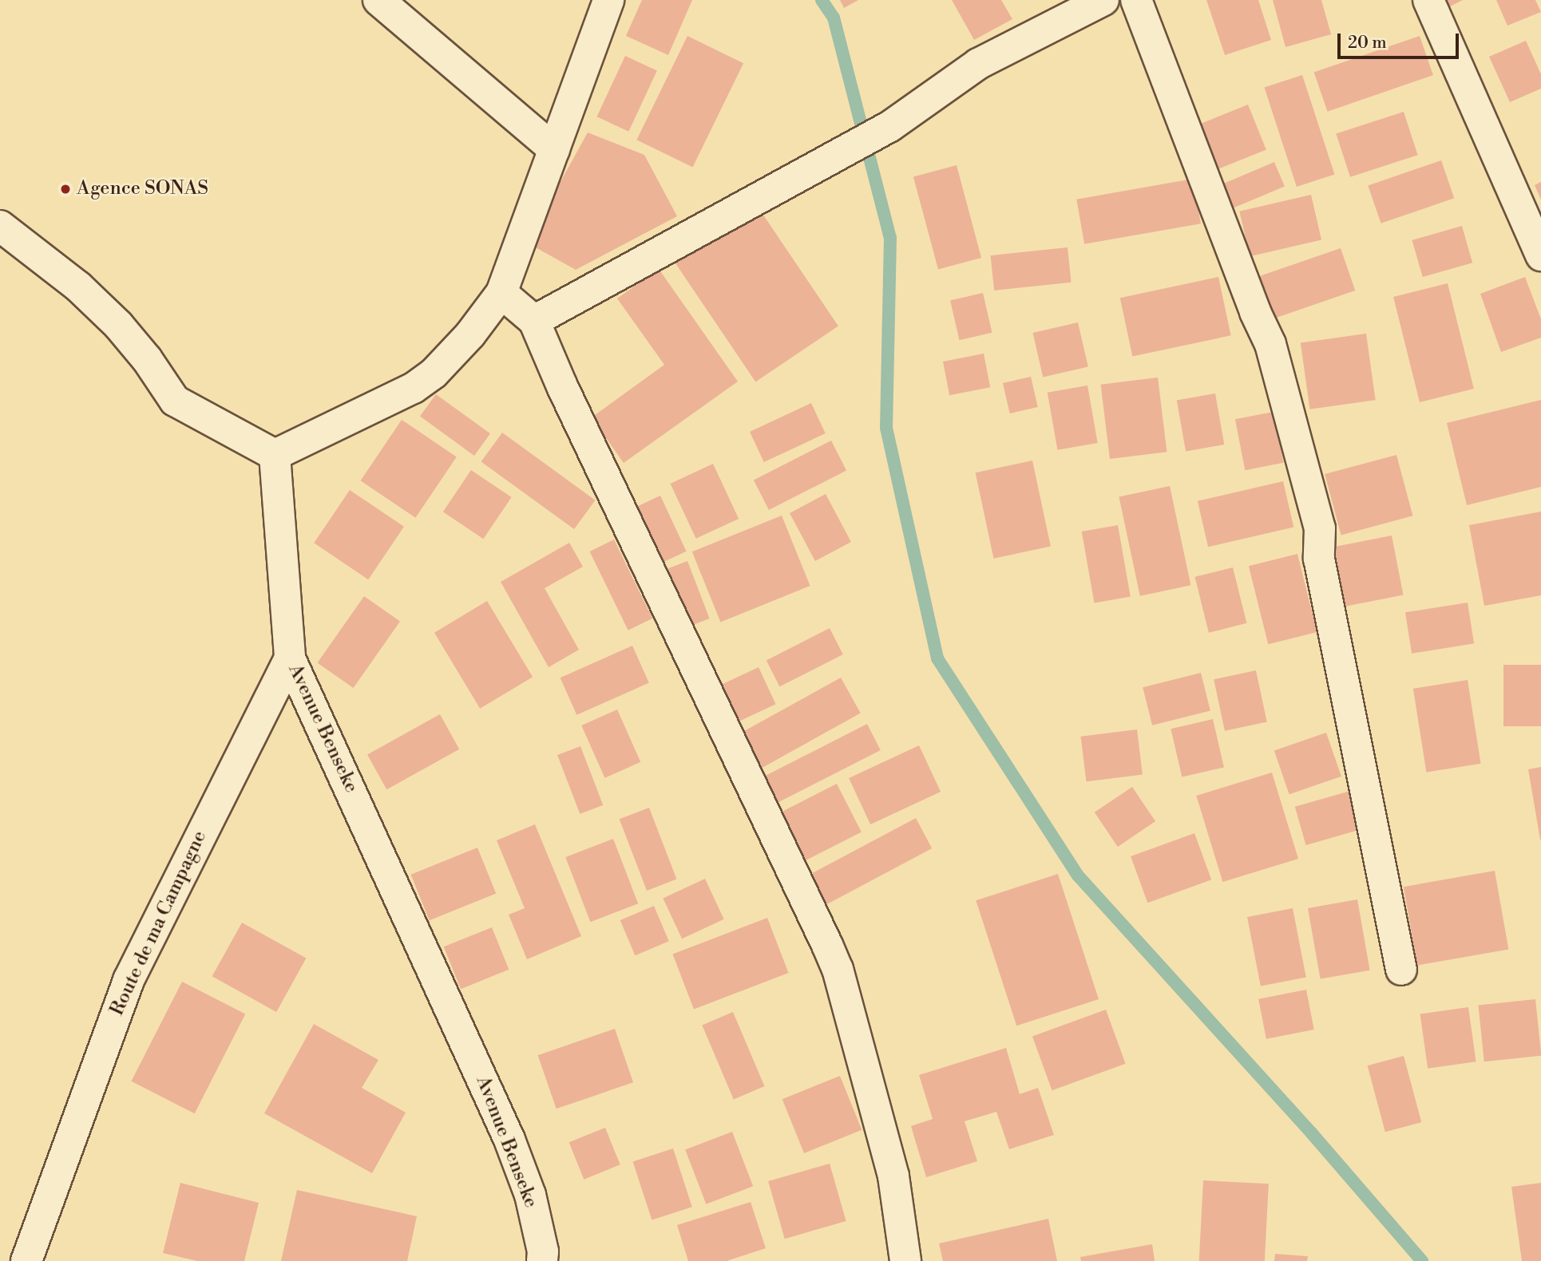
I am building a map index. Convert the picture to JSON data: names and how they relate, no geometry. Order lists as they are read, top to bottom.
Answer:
{
  "streets": {
    "street": ["Avenue Benseke", "Route de ma Campagne"]
  },
  "crossings": [
    ["Avenue Benseke", "Route de ma Campagne"]
  ],
  "places": ["Agence SONAS"],
  "scale_bar": "20 m"
}
